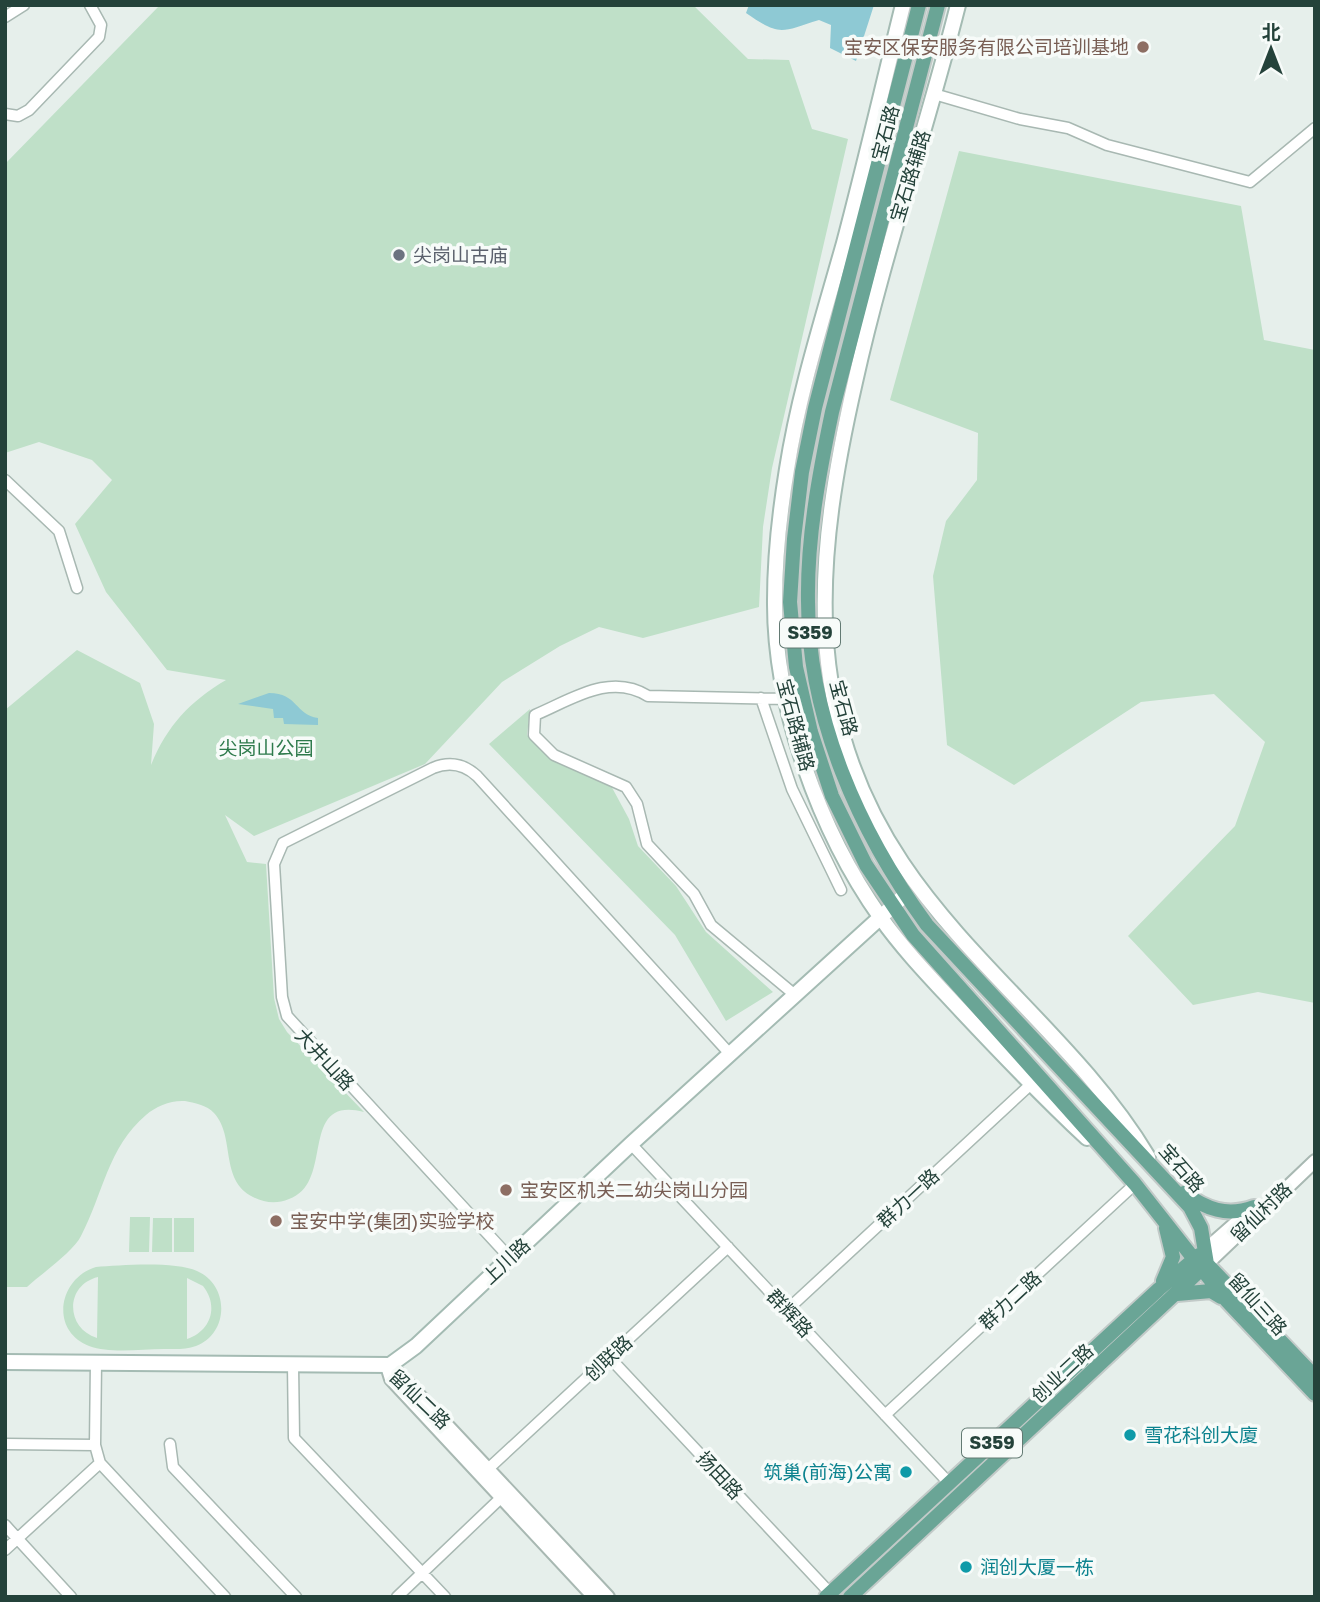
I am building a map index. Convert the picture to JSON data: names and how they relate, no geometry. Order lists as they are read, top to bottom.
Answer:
{
  "streets": {
    "main road": [
      "宝石路",
      "宝石路辅路",
      "S359",
      "上川路",
      "留仙三路",
      "创业二路"
    ],
    "street": [
      "大井山路",
      "群力一路",
      "留仙村路",
      "群力二路",
      "群辉路",
      "创联路",
      "留仙二路",
      "扬田路"
    ]
  },
  "crossings": [
    ["宝石路", "宝石路辅路"],
    ["宝石路", "留仙村路"],
    ["宝石路", "上川路"],
    ["宝石路", "群力二路"],
    ["宝石路", "留仙三路"],
    ["宝石路", "创业二路"],
    ["宝石路辅路", "群力一路"],
    ["宝石路辅路", "上川路"],
    ["宝石路辅路", "群力二路"],
    ["大井山路", "上川路"],
    ["群力一路", "群辉路"],
    ["留仙村路", "留仙三路"],
    ["留仙村路", "创业二路"],
    ["上川路", "群辉路"],
    ["上川路", "留仙二路"],
    ["群力二路", "群辉路"],
    ["留仙三路", "创业二路"],
    ["群辉路", "创联路"],
    ["群辉路", "创业二路"],
    ["创联路", "留仙二路"],
    ["创联路", "扬田路"],
    ["创业二路", "扬田路"]
  ],
  "parks": ["尖岗山公园"],
  "places": [
    "宝安区保安服务有限公司培训基地",
    "尖岗山古庙",
    "宝安区机关二幼尖岗山分园",
    "宝安中学(集团)实验学校",
    "雪花科创大廈",
    "筑巢(前海)公寓",
    "润创大厦一栋"
  ],
  "north": "top"
}
